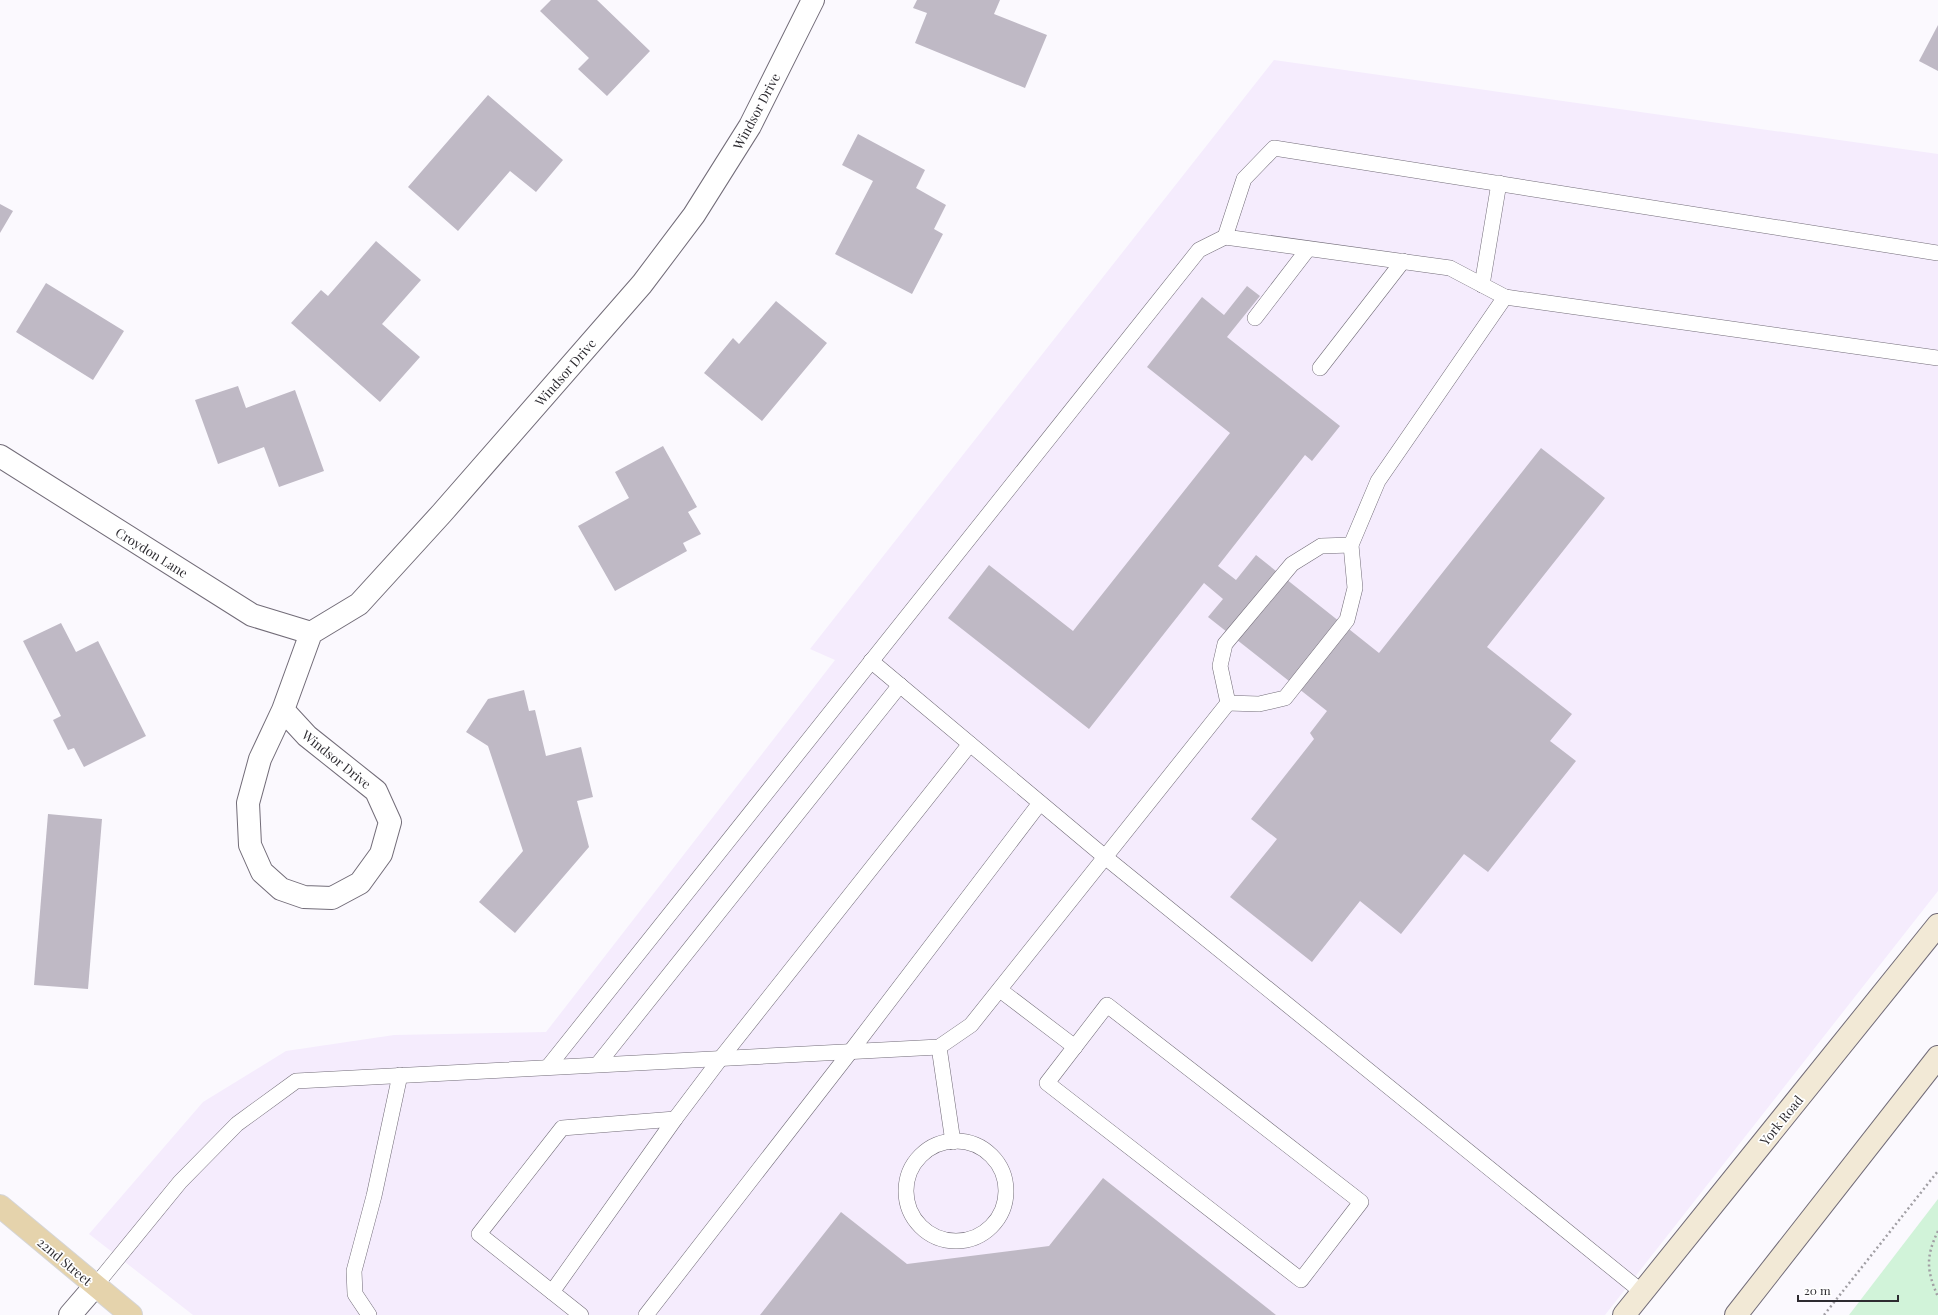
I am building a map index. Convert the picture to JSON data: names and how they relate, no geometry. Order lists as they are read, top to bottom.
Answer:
{
  "streets": {
    "main road": ["York Road", "22nd Street"],
    "street": ["Windsor Drive", "Croydon Lane"]
  },
  "crossings": [
    ["Windsor Drive", "Croydon Lane"]
  ],
  "scale_bar": "20 m"
}
